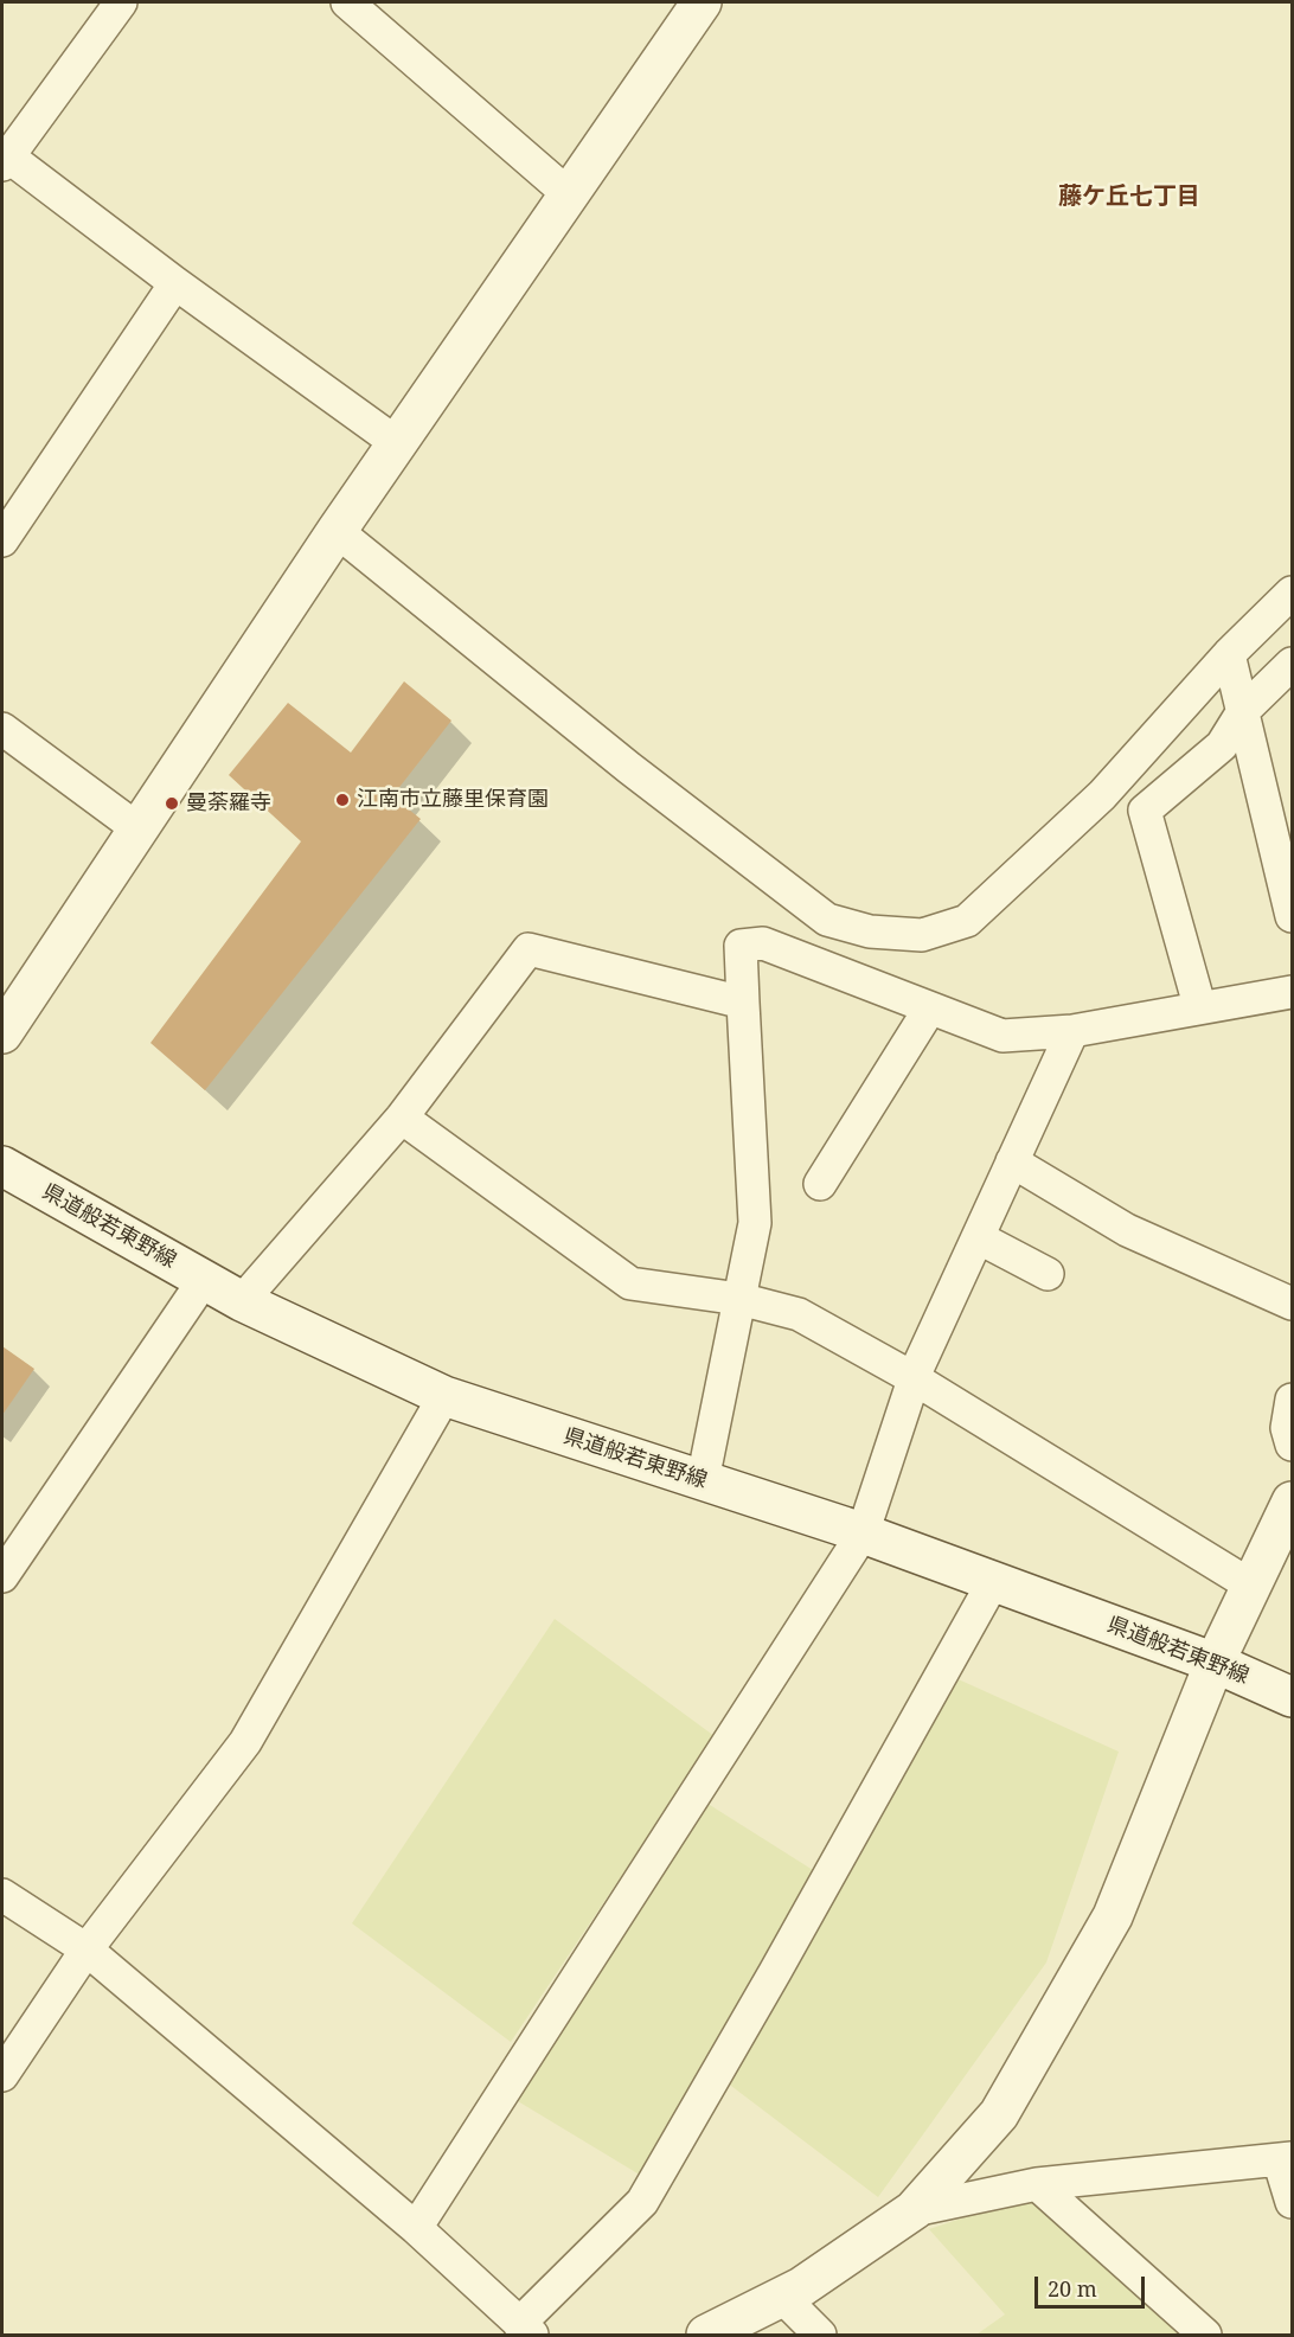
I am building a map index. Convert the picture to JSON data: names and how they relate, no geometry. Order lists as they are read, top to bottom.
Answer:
{
  "streets": {
    "street": ["県道般若東野線"]
  },
  "districts": ["藤ケ丘七丁目"],
  "places": ["江南市立藤里保育園", "曼荼羅寺"],
  "scale_bar": "20 m"
}
